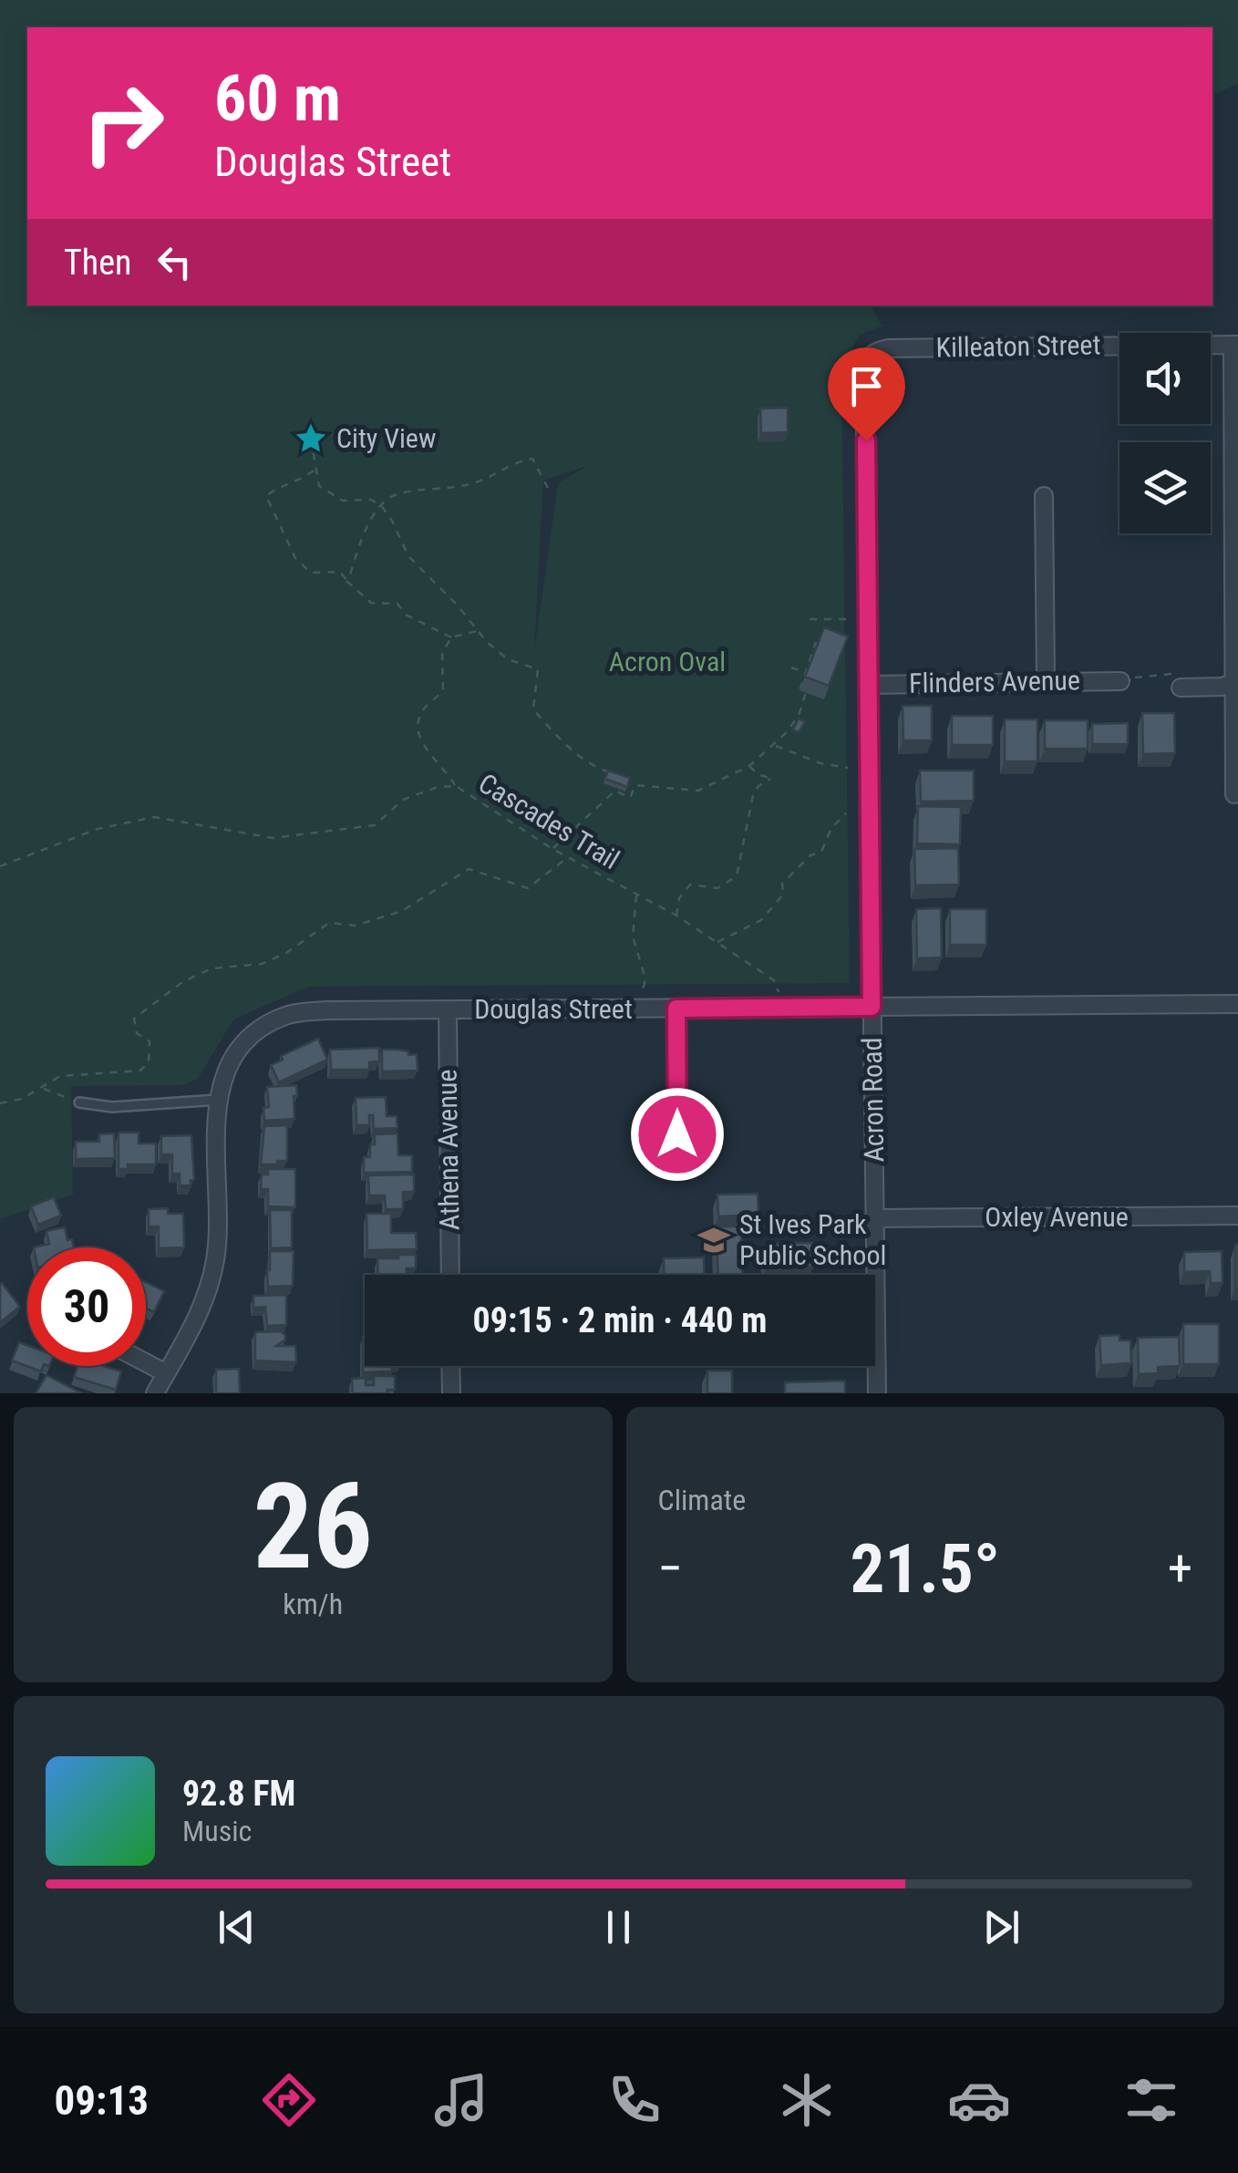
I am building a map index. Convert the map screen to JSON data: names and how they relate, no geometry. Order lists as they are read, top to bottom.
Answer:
{
  "streets": {
    "street": [
      "Killeaton Street",
      "Flinders Avenue",
      "Douglas Street",
      "Acron Road",
      "Athena Avenue",
      "Oxley Avenue"
    ],
    "path": ["Cascades Trail"]
  },
  "crossings": [
    ["Killeaton Street", "Acron Road"],
    ["Flinders Avenue", "Acron Road"],
    ["Cascades Trail", "Douglas Street"],
    ["Douglas Street", "Acron Road"],
    ["Douglas Street", "Athena Avenue"],
    ["Acron Road", "Oxley Avenue"]
  ],
  "parks": ["Acron Oval"],
  "places": {
    "place": ["City View"],
    "school or university": ["St Ives Park Public School"]
  },
  "page": {
    "turn": ["60 m", "Douglas Street"],
    "then": "Then",
    "limit": "30",
    "trip": "09:15 · 2 min · 440 m",
    "tile": [
      ["26", "km/h"],
      "Climate"
    ],
    "heat": ["−", "21.5°", "+"],
    "song": ["92.8 FM", "Music"],
    "tabs": "09:13"
  }
}
